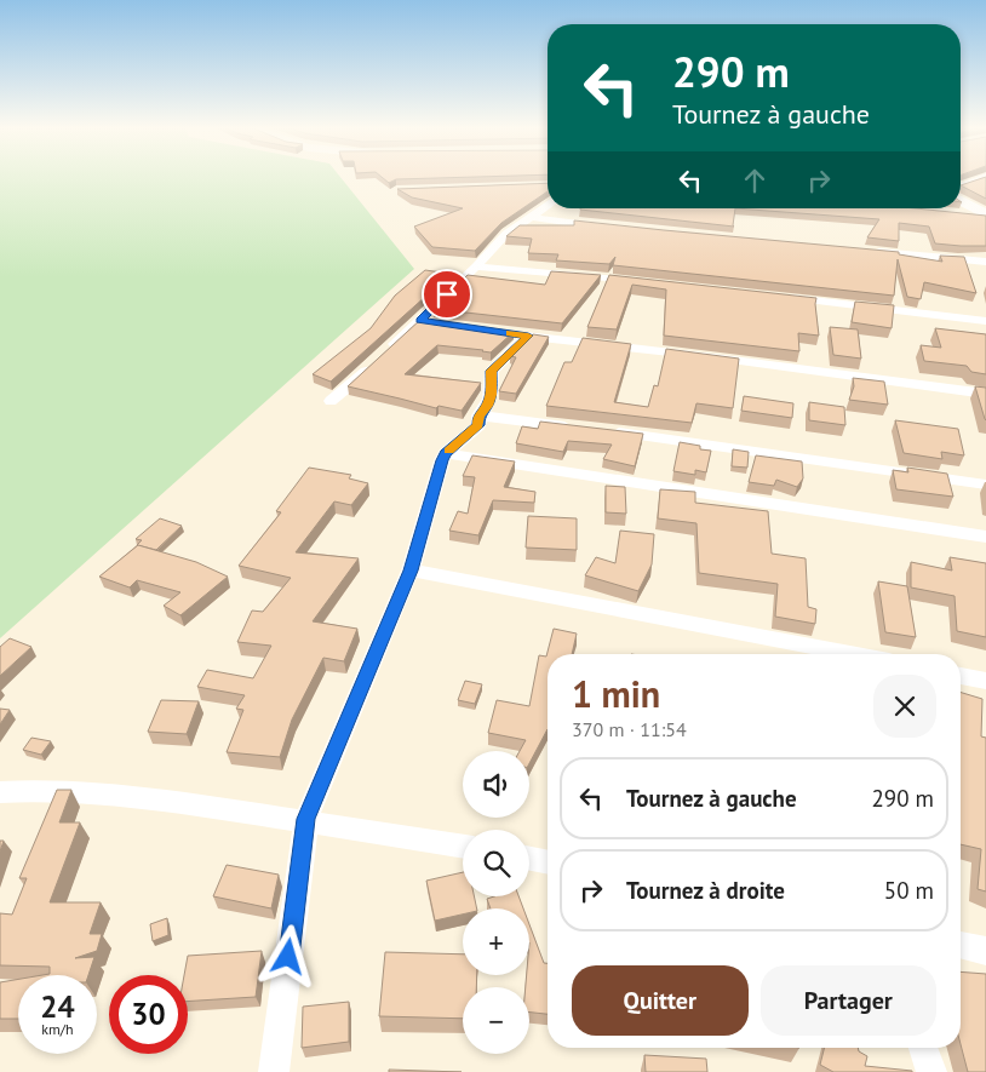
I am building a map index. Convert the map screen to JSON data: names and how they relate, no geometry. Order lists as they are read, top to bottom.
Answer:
{
  "page": {
    "turn": ["290 m", "Tournez à gauche"],
    "heading": ["1 min", "370 m · 11:54"],
    "map_buttons": ["+", "−"],
    "list": [
      {
        "name": "Tournez à gauche",
        "value": "290 m"
      },
      {
        "name": "Tournez à droite",
        "value": "50 m"
      }
    ],
    "buttons": ["Quitter", "Partager"],
    "speed": "24 km/h",
    "limit": "30"
  }
}
